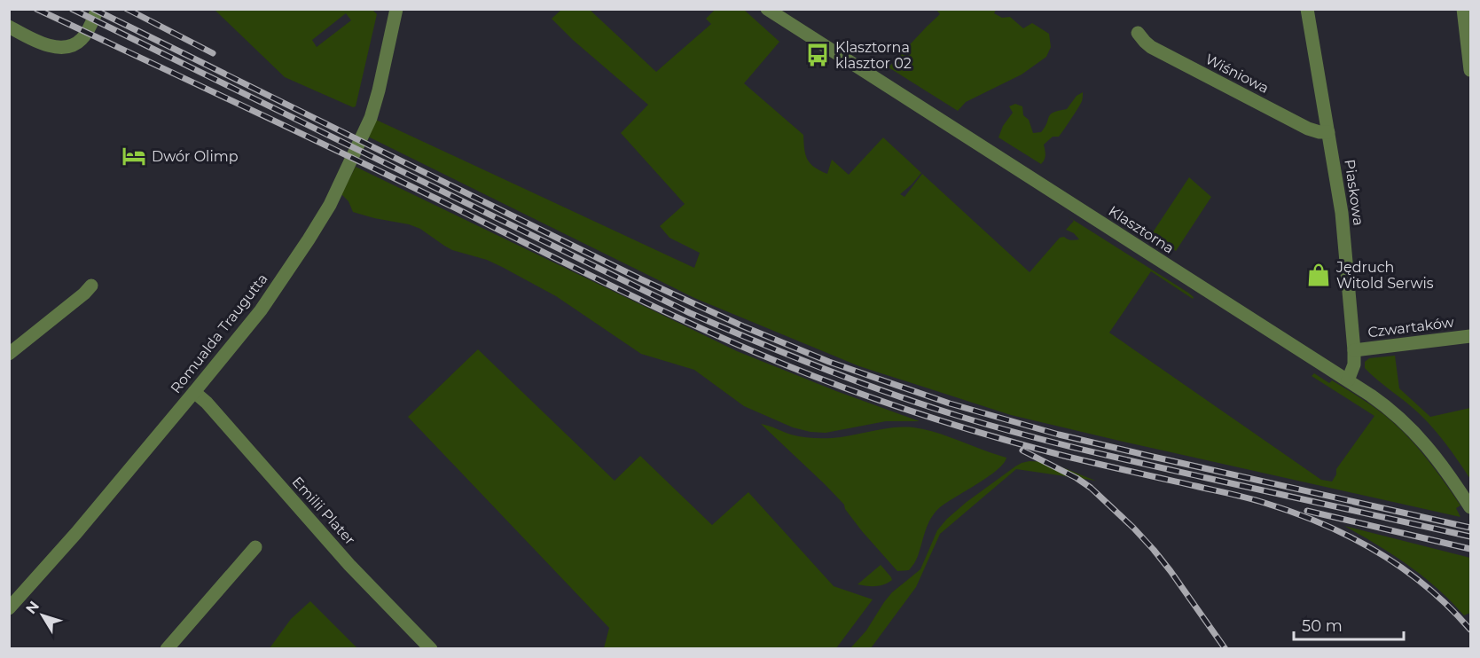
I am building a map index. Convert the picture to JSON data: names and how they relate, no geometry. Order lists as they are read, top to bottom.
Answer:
{
  "streets": {
    "street": [
      "Wiśniowa",
      "Piaskowa",
      "Klasztorna",
      "Czwartaków",
      "Romualda Traugutta",
      "Emilii Plater"
    ]
  },
  "crossings": [
    ["Wiśniowa", "Piaskowa"],
    ["Piaskowa", "Klasztorna"],
    ["Piaskowa", "Czwartaków"],
    ["Romualda Traugutta", "Emilii Plater"]
  ],
  "places": {
    "bus stop": ["Klasztorna klasztor 02"],
    "hotel": ["Dwór Olimp"],
    "shop": ["Jędruch Witold Serwis"]
  },
  "scale_bar": "50 m",
  "north": "top left"
}
